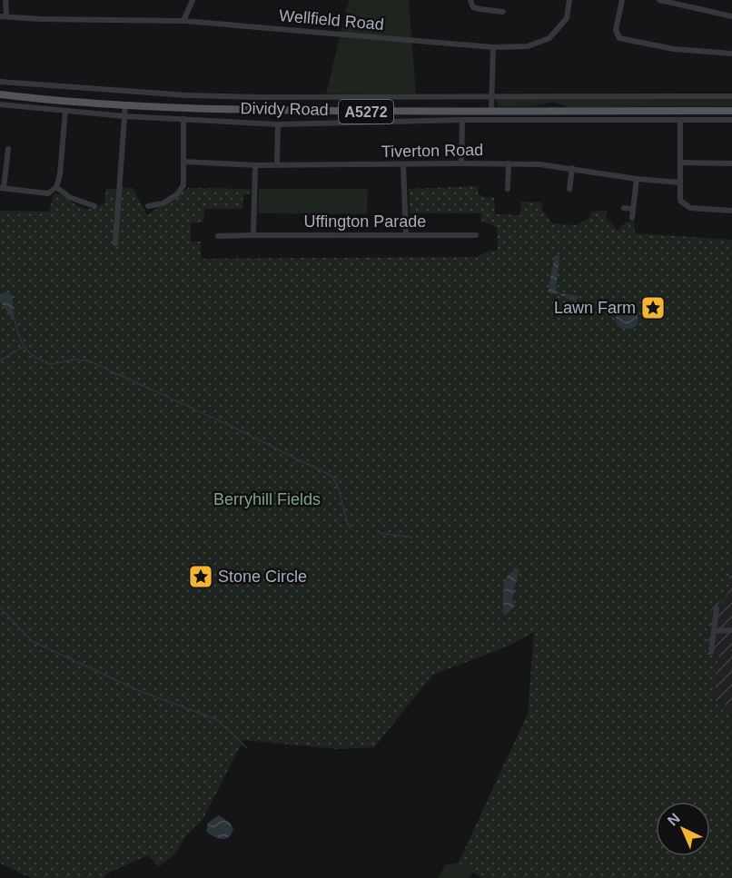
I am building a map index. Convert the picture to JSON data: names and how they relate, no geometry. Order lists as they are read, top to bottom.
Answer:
{
  "streets": {
    "main road": ["Dividy Road", "A5272"],
    "street": ["Wellfield Road", "Tiverton Road", "Uffington Parade"]
  },
  "parks": ["Berryhill Fields"],
  "places": {
    "place": ["Lawn Farm", "Stone Circle"]
  },
  "north": "top left"
}
